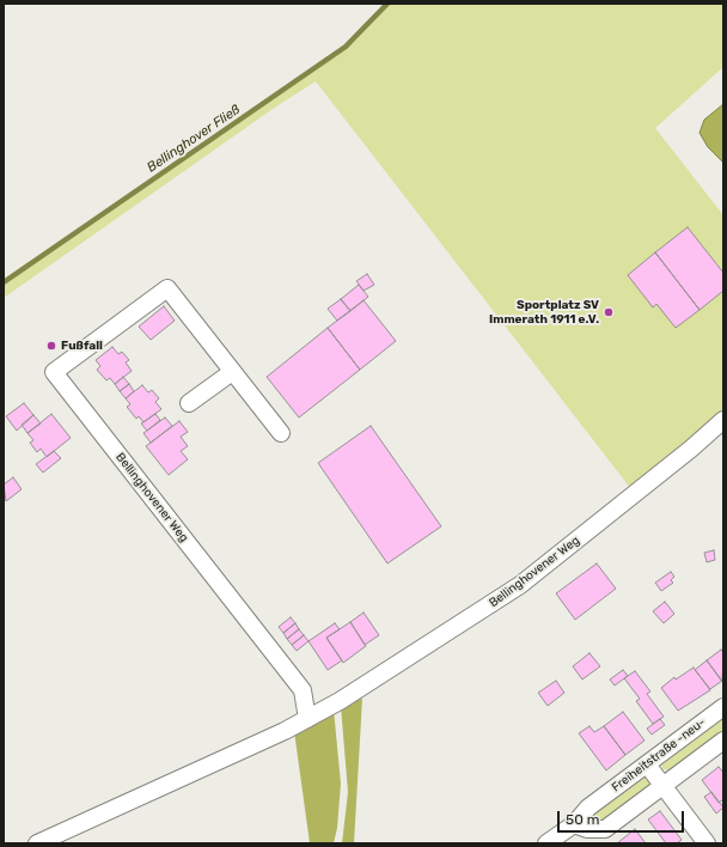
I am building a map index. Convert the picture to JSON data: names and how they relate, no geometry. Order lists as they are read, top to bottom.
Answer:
{
  "streets": {
    "street": ["Bellinghovener Weg", "Freiheitstraße -neu-"]
  },
  "water": ["Bellinghover Fließ"],
  "places": ["Sportplatz SV Immerath 1911 e.V.", "Fußfall"],
  "scale_bar": "50 m"
}
